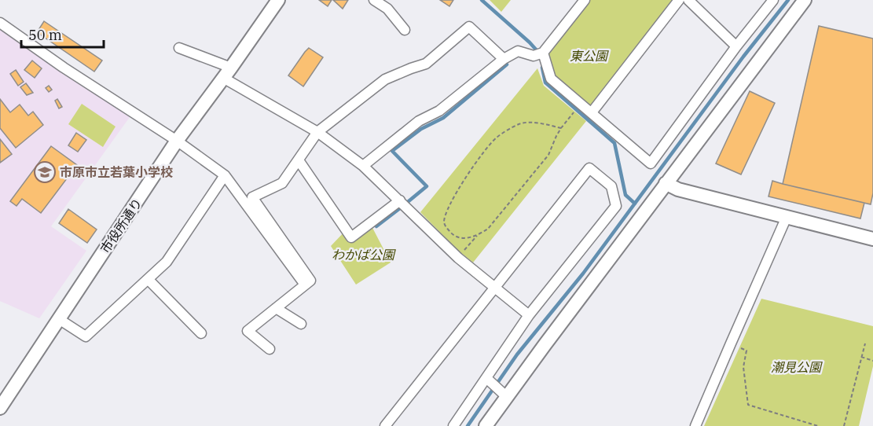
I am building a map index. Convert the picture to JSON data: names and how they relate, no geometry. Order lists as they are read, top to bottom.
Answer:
{
  "streets": {
    "street": ["市役所通り"]
  },
  "parks": ["東公園", "わかば公園", "潮見公園"],
  "places": {
    "school or university": ["市原市立若葉小学校"]
  },
  "scale_bar": "50 m"
}
